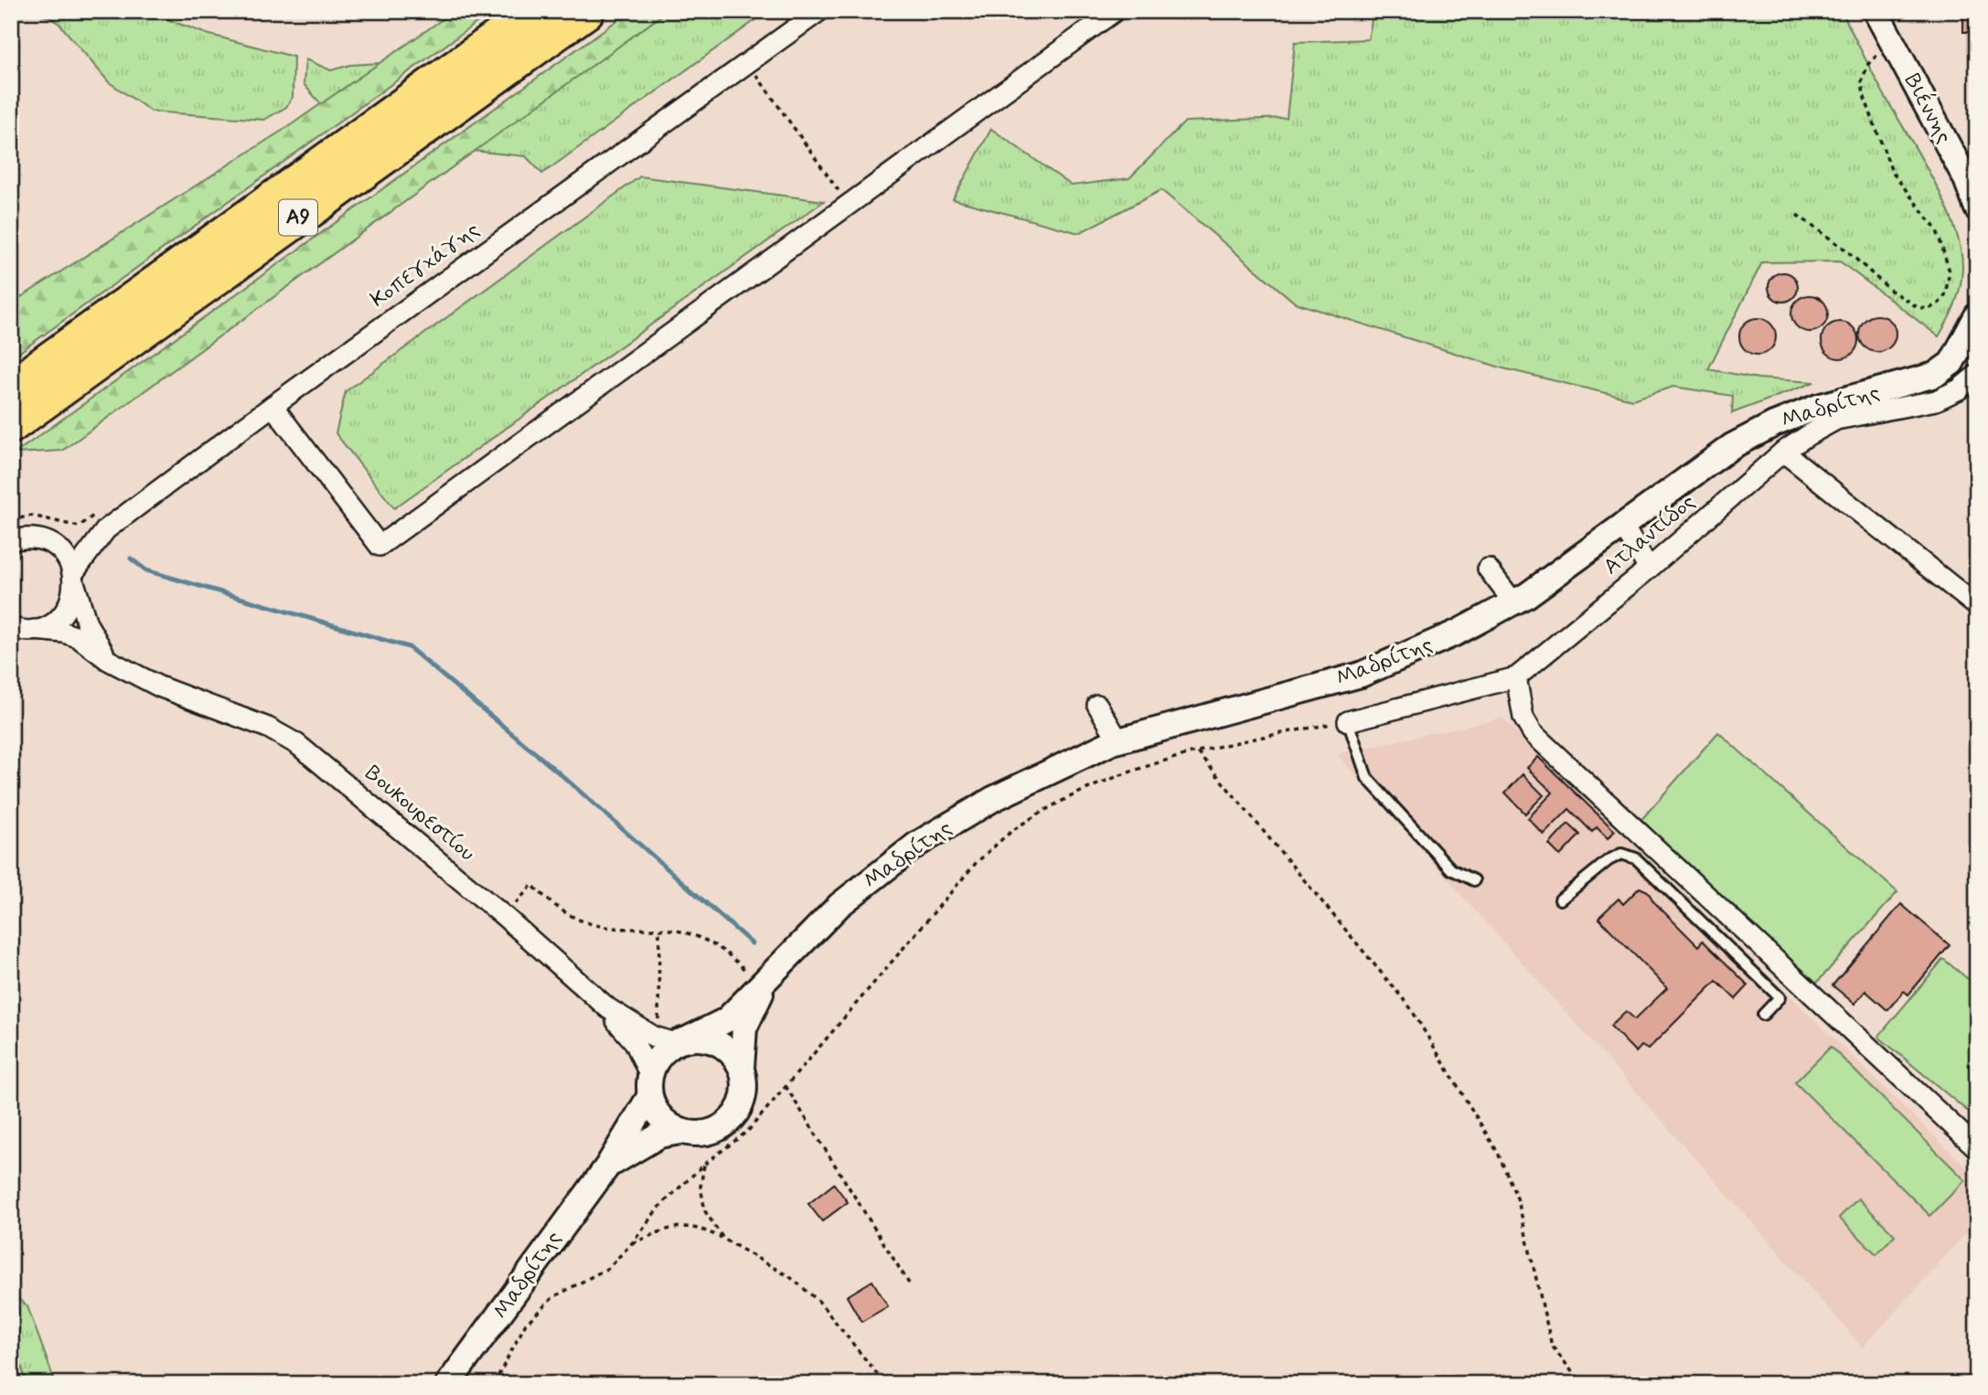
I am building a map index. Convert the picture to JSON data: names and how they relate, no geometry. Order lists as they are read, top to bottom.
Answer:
{
  "streets": {
    "highway": ["A9"],
    "street": [
      "Βιέννης",
      "Κοπεγχάγης",
      "Μαδρίτης",
      "Ατλαντίδος",
      "Βουκουρεστίου"
    ]
  },
  "crossings": [
    ["Κοπεγχάγης", "Βουκουρεστίου"],
    ["Μαδρίτης", "Βουκουρεστίου"]
  ]
}
